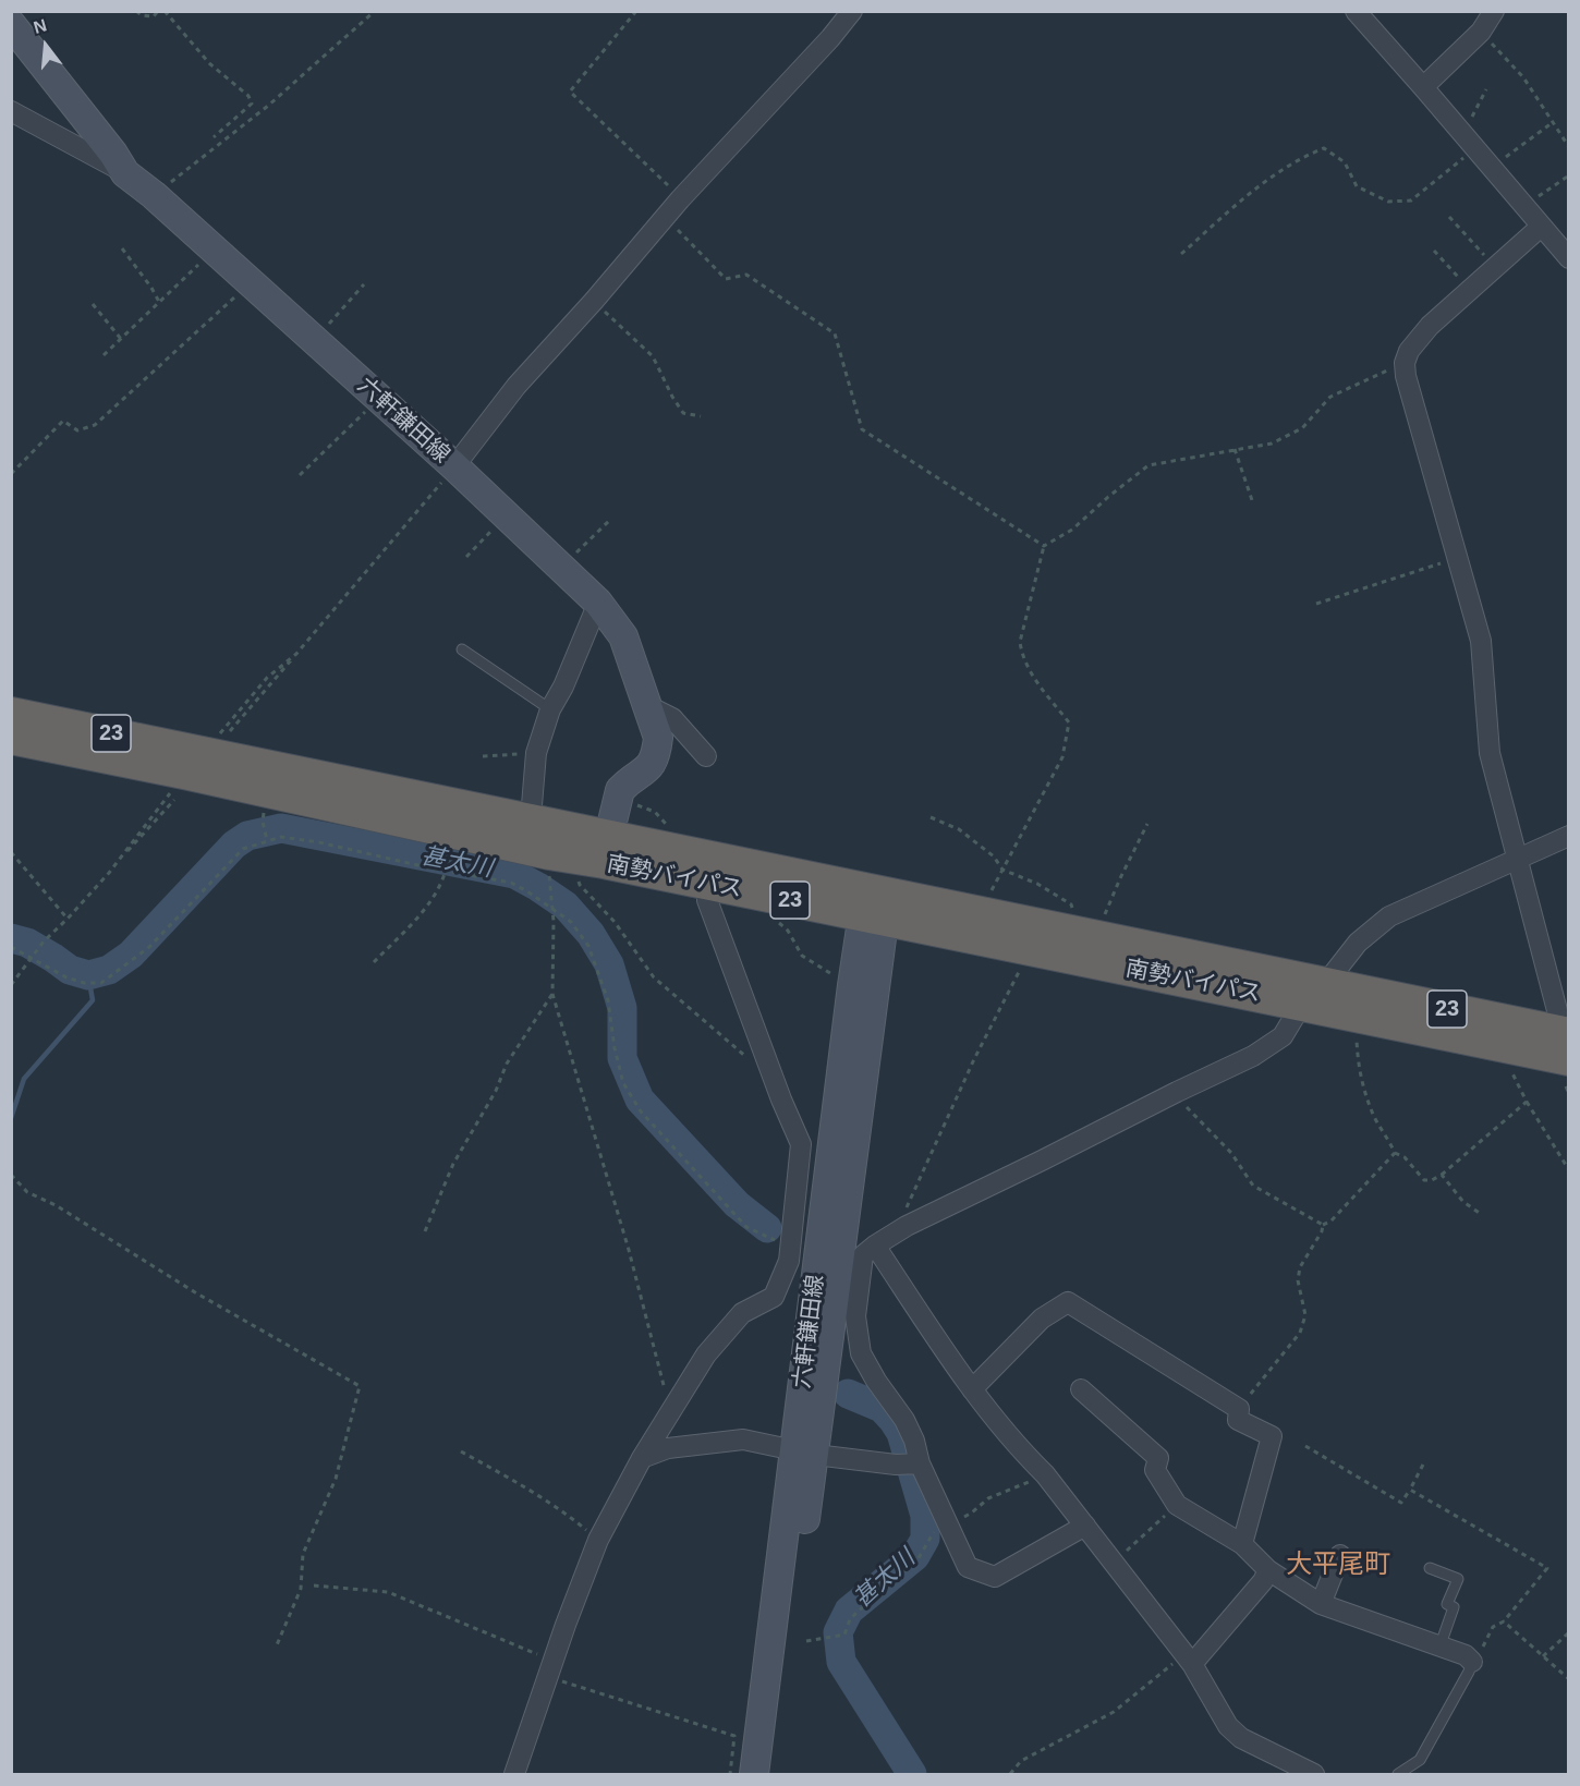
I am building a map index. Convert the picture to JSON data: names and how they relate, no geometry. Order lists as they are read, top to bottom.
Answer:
{
  "streets": {
    "highway": ["23", "南勢バイパス"],
    "main road": ["六軒鎌田線"]
  },
  "crossings": [
    ["六軒鎌田線", "南勢バイパス"]
  ],
  "districts": ["大平尾町"],
  "water": ["甚太川"],
  "north": "top"
}
